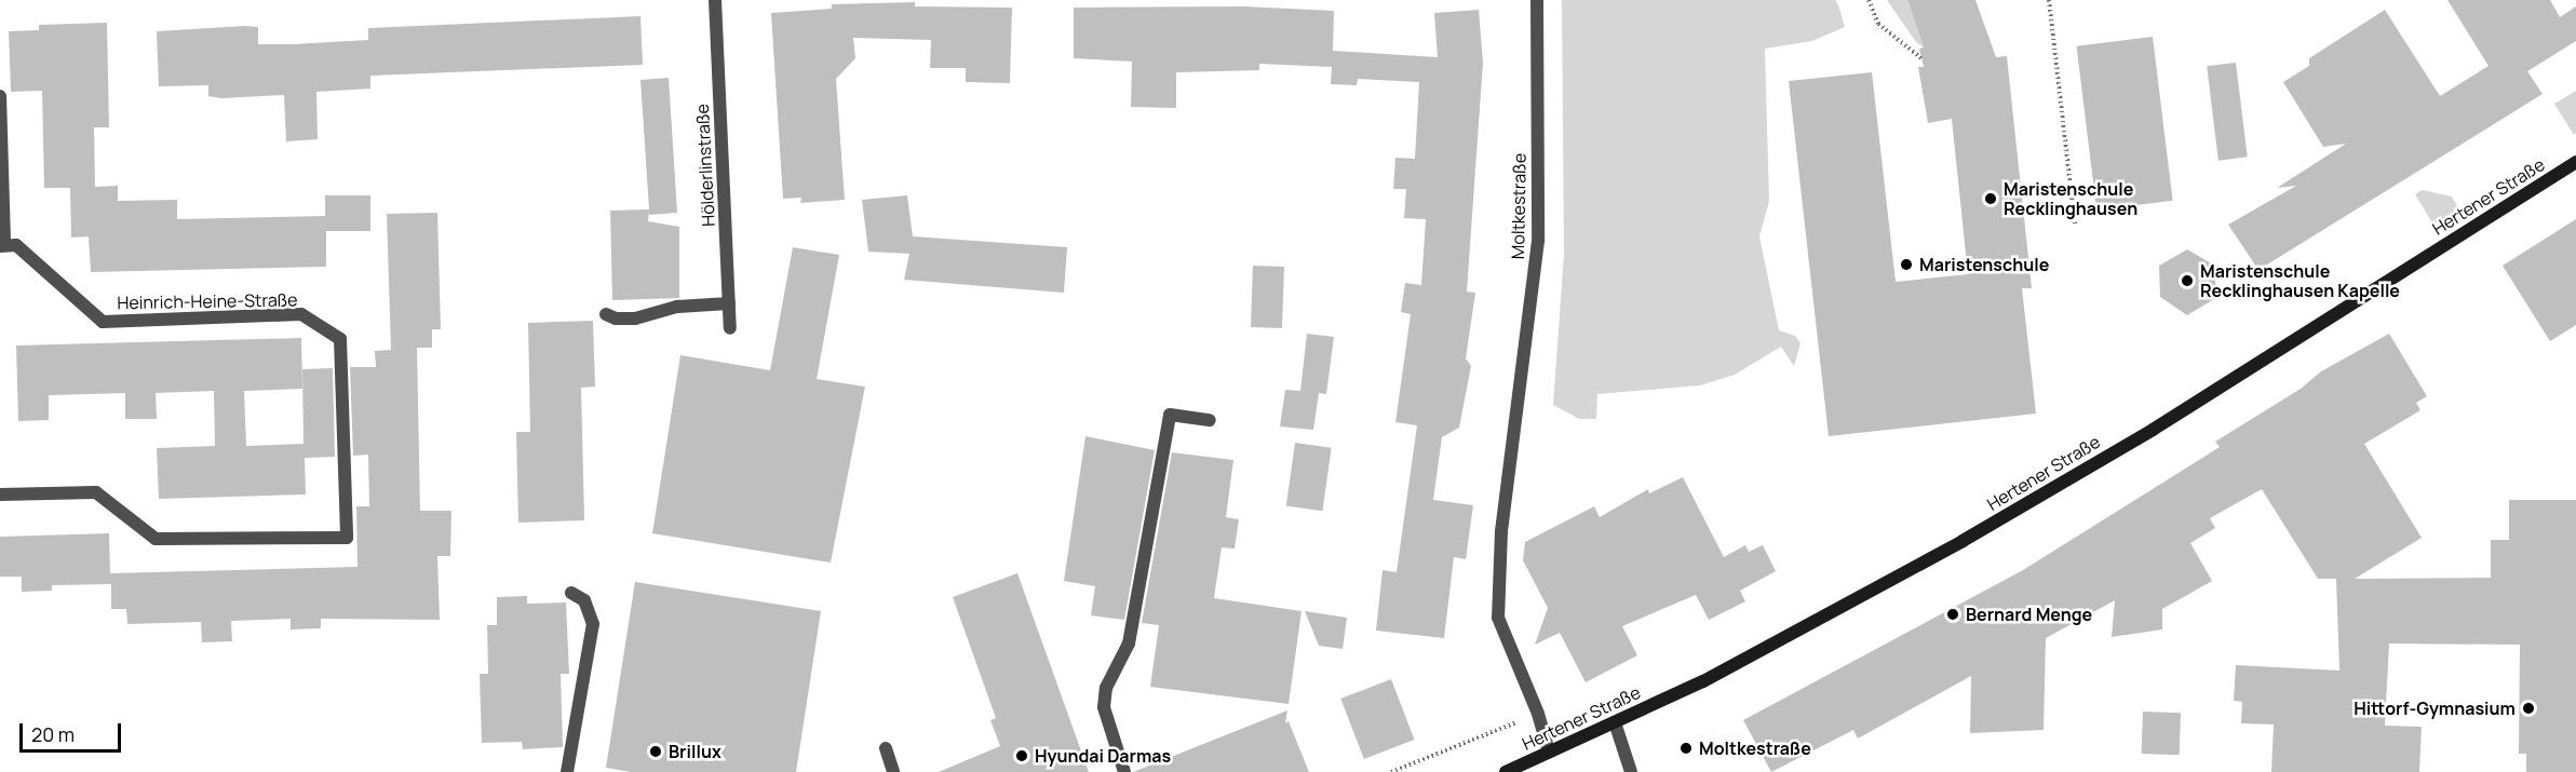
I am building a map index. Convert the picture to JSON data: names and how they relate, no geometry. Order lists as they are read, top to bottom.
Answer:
{
  "streets": {
    "main road": ["Hertener Straße"],
    "street": ["Hölderlinstraße", "Moltkestraße", "Heinrich-Heine-Straße"]
  },
  "crossings": [
    ["Hertener Straße", "Moltkestraße"]
  ],
  "places": [
    "Maristenschule Recklinghausen",
    "Maristenschule",
    "Maristenschule Recklinghausen Kapelle",
    "Bernard Menge",
    "Hittorf-Gymnasium",
    "Moltkestraße",
    "Brillux",
    "Hyundai Darmas"
  ],
  "scale_bar": "20 m"
}
